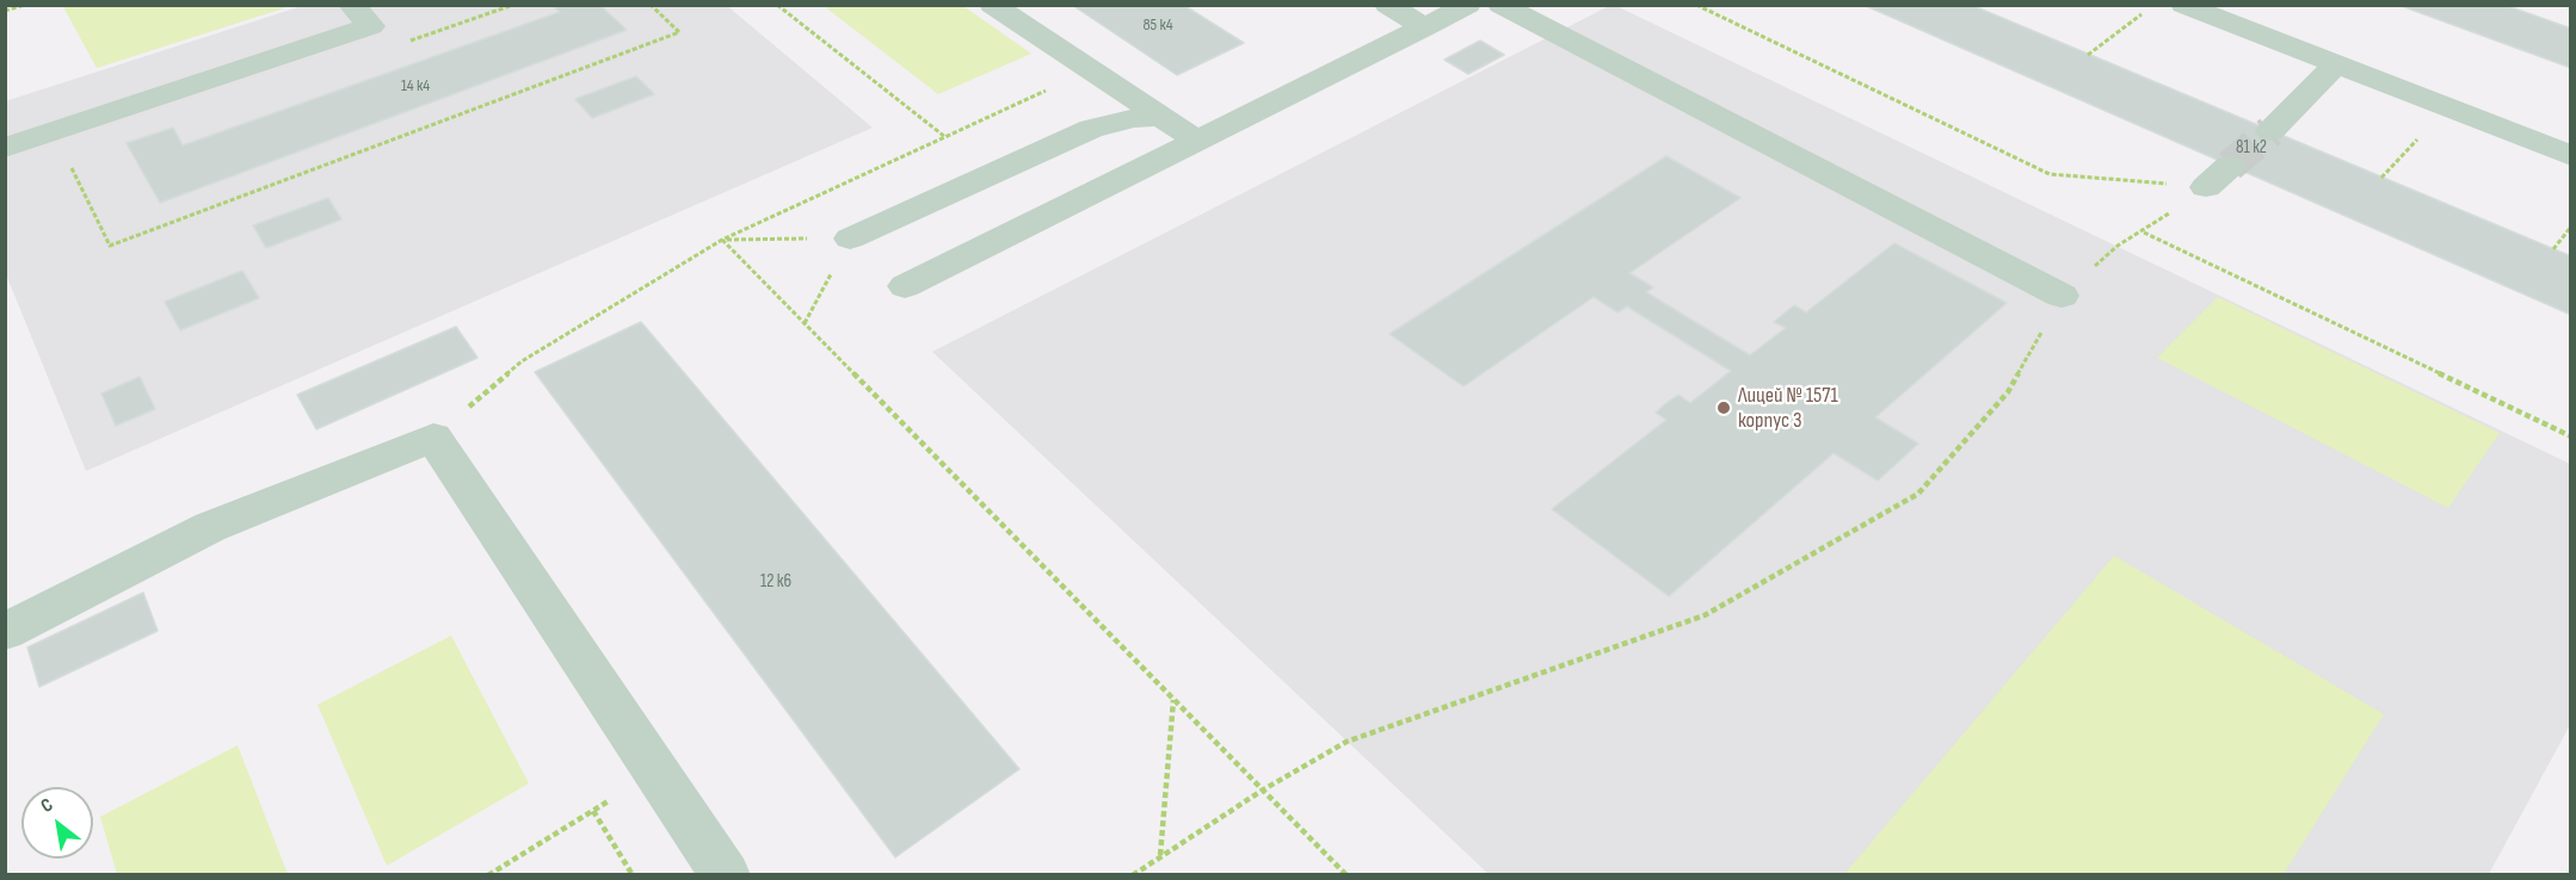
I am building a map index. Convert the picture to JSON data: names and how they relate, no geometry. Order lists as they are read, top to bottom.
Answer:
{
  "places": ["Лицей № 1571 корпус 3"],
  "house_numbers": [
    "85 к4",
    "14 к4",
    "81 к2",
    "12 к6"
  ],
  "north": "top left"
}
